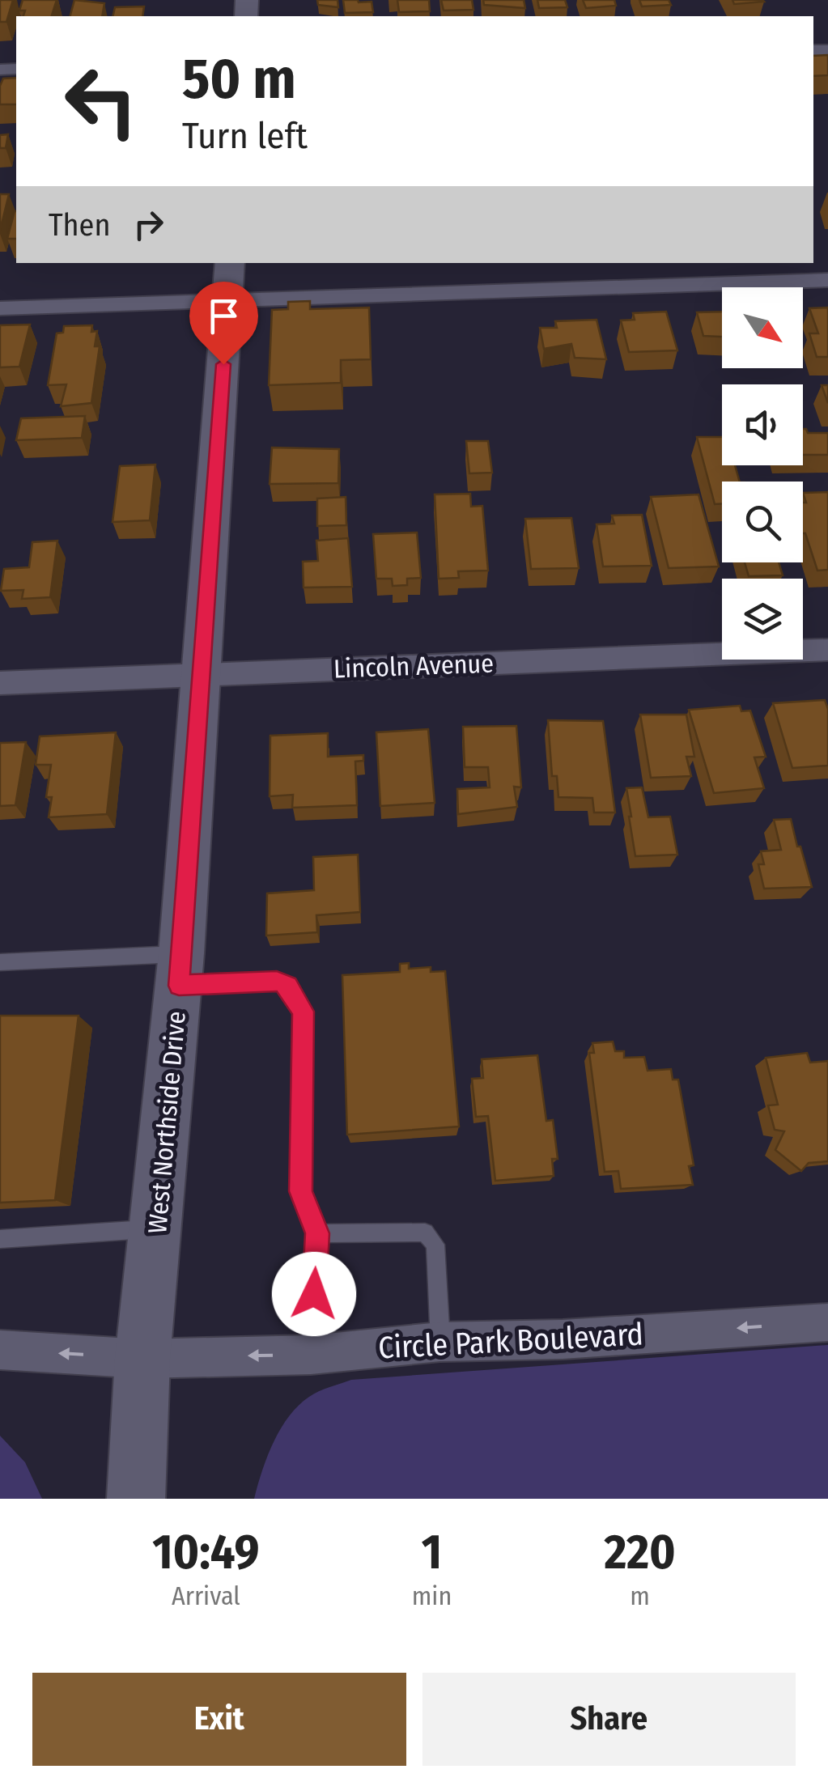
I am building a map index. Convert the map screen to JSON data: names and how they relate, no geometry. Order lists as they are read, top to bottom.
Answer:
{
  "streets": {
    "main road": ["West Northside Drive"],
    "street": ["Lincoln Avenue", "Circle Park Boulevard"]
  },
  "crossings": [
    ["Lincoln Avenue", "West Northside Drive"],
    ["West Northside Drive", "Circle Park Boulevard"]
  ],
  "one_way": ["Circle Park Boulevard"],
  "north": "bottom right",
  "page": {
    "turn": ["50 m", "Turn left"],
    "then": "Then",
    "eta": [
      "10:49",
      "Arrival",
      "1",
      "min",
      "220",
      "m"
    ],
    "buttons": ["Exit", "Share"]
  }
}
